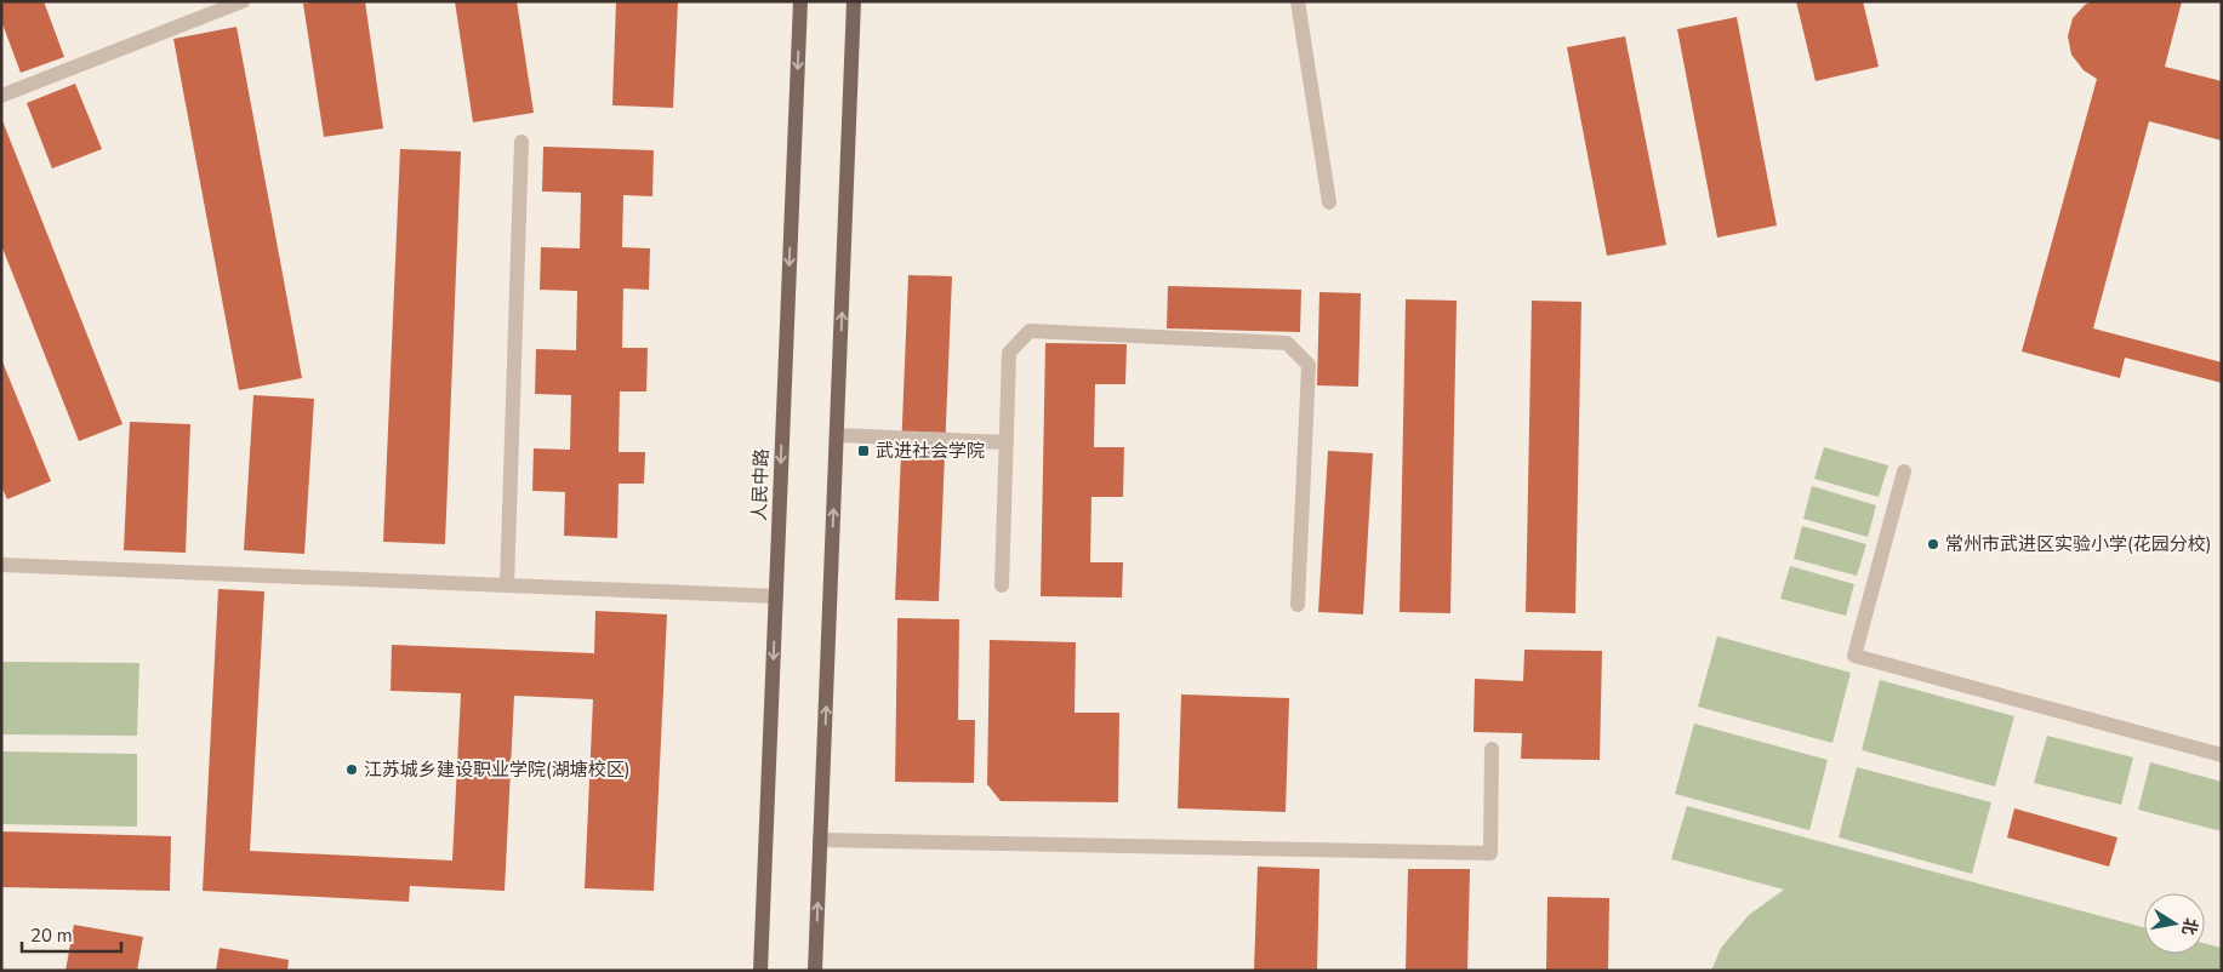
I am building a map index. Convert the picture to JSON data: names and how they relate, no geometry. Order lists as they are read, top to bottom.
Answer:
{
  "streets": {
    "main road": ["人民中路"]
  },
  "places": {
    "transit": ["武进社会学院"],
    "other": ["常州市武进区实验小学(花园分校)", "江苏城乡建设职业学院(湖塘校区)"]
  },
  "scale_bar": "20 m",
  "north": "right"
}
